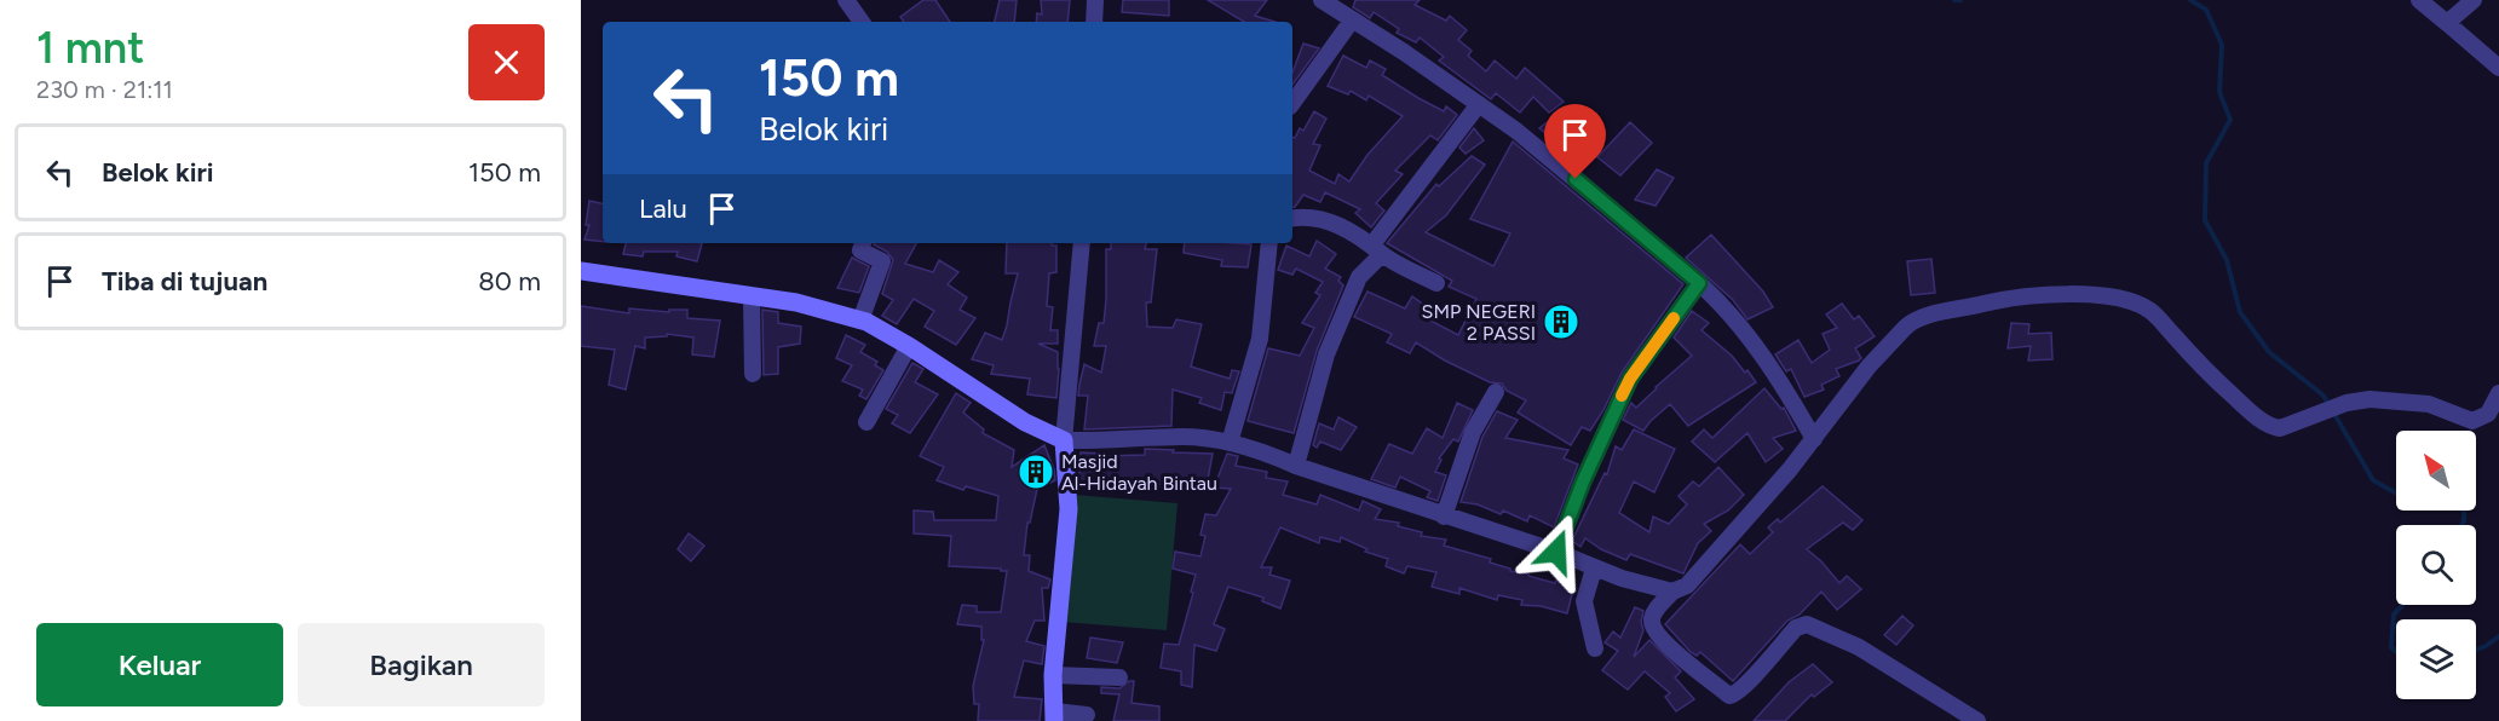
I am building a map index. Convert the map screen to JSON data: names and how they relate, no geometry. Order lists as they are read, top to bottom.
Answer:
{
  "places": {
    "building": ["SMP NEGERI 2 PASSI", "Masjid Al-Hidayah Bintau"]
  },
  "north": "top left",
  "page": {
    "heading": ["1 mnt", "230 m · 21:11"],
    "turn": ["150 m", "Belok kiri"],
    "list": [
      {
        "name": "Belok kiri",
        "value": "150 m"
      },
      {
        "name": "Tiba di tujuan",
        "value": "80 m"
      }
    ],
    "then": "Lalu",
    "buttons": ["Keluar", "Bagikan"]
  }
}
